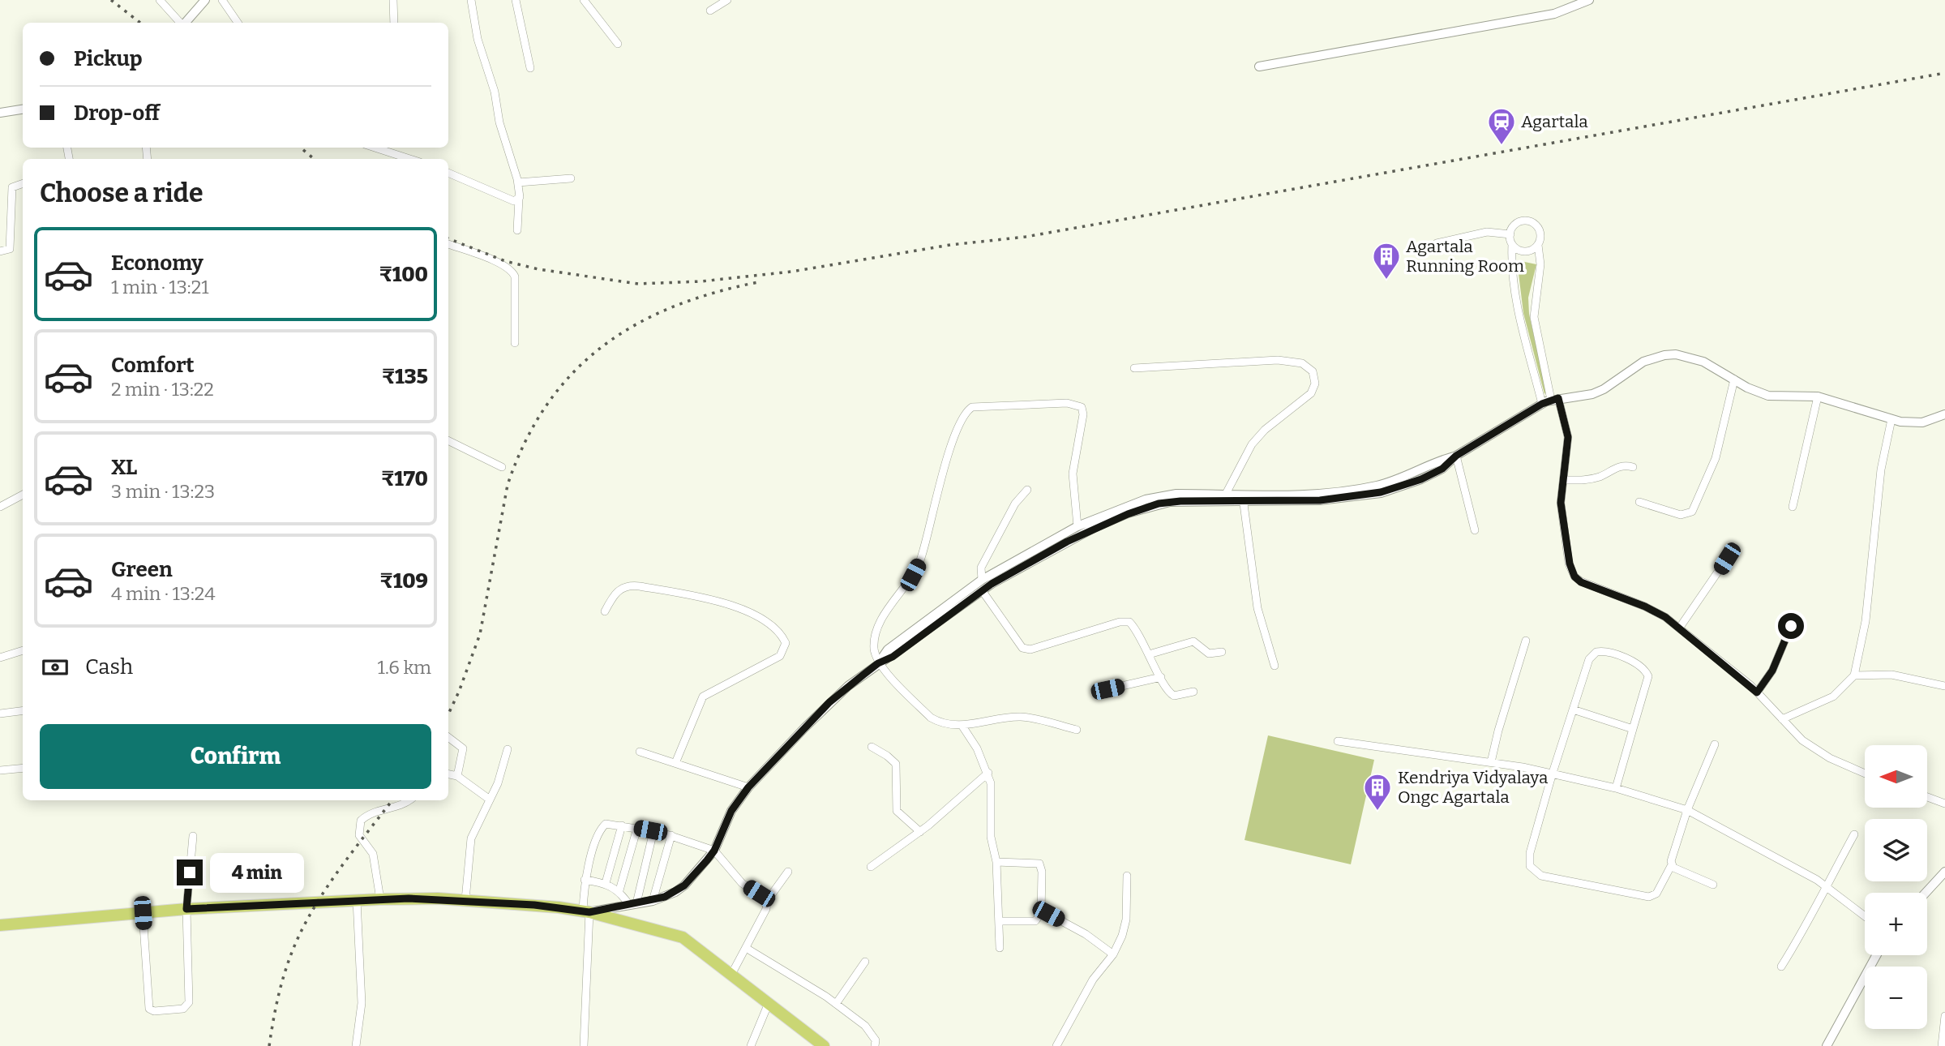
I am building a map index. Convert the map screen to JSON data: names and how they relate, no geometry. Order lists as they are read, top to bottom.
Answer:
{
  "places": {
    "station": ["Agartala"],
    "building": ["Agartala Running Room", "Kendriya Vidyalaya Ongc Agartala"]
  },
  "north": "left",
  "page": {
    "banner": ["Pickup", "Drop-off"],
    "heading": "Choose a ride",
    "list": [
      {
        "name": "Economy",
        "note": "1 min · 13:21",
        "value": "₹100"
      },
      {
        "name": "Comfort",
        "note": "2 min · 13:22",
        "value": "₹135"
      },
      {
        "name": "XL",
        "note": "3 min · 13:23",
        "value": "₹170"
      },
      {
        "name": "Green",
        "note": "4 min · 13:24",
        "value": "₹109"
      }
    ],
    "pay": ["Cash", "1.6 km"],
    "buttons": "Confirm",
    "map_buttons": ["+", "−"],
    "bubble": "4 min"
  }
}
